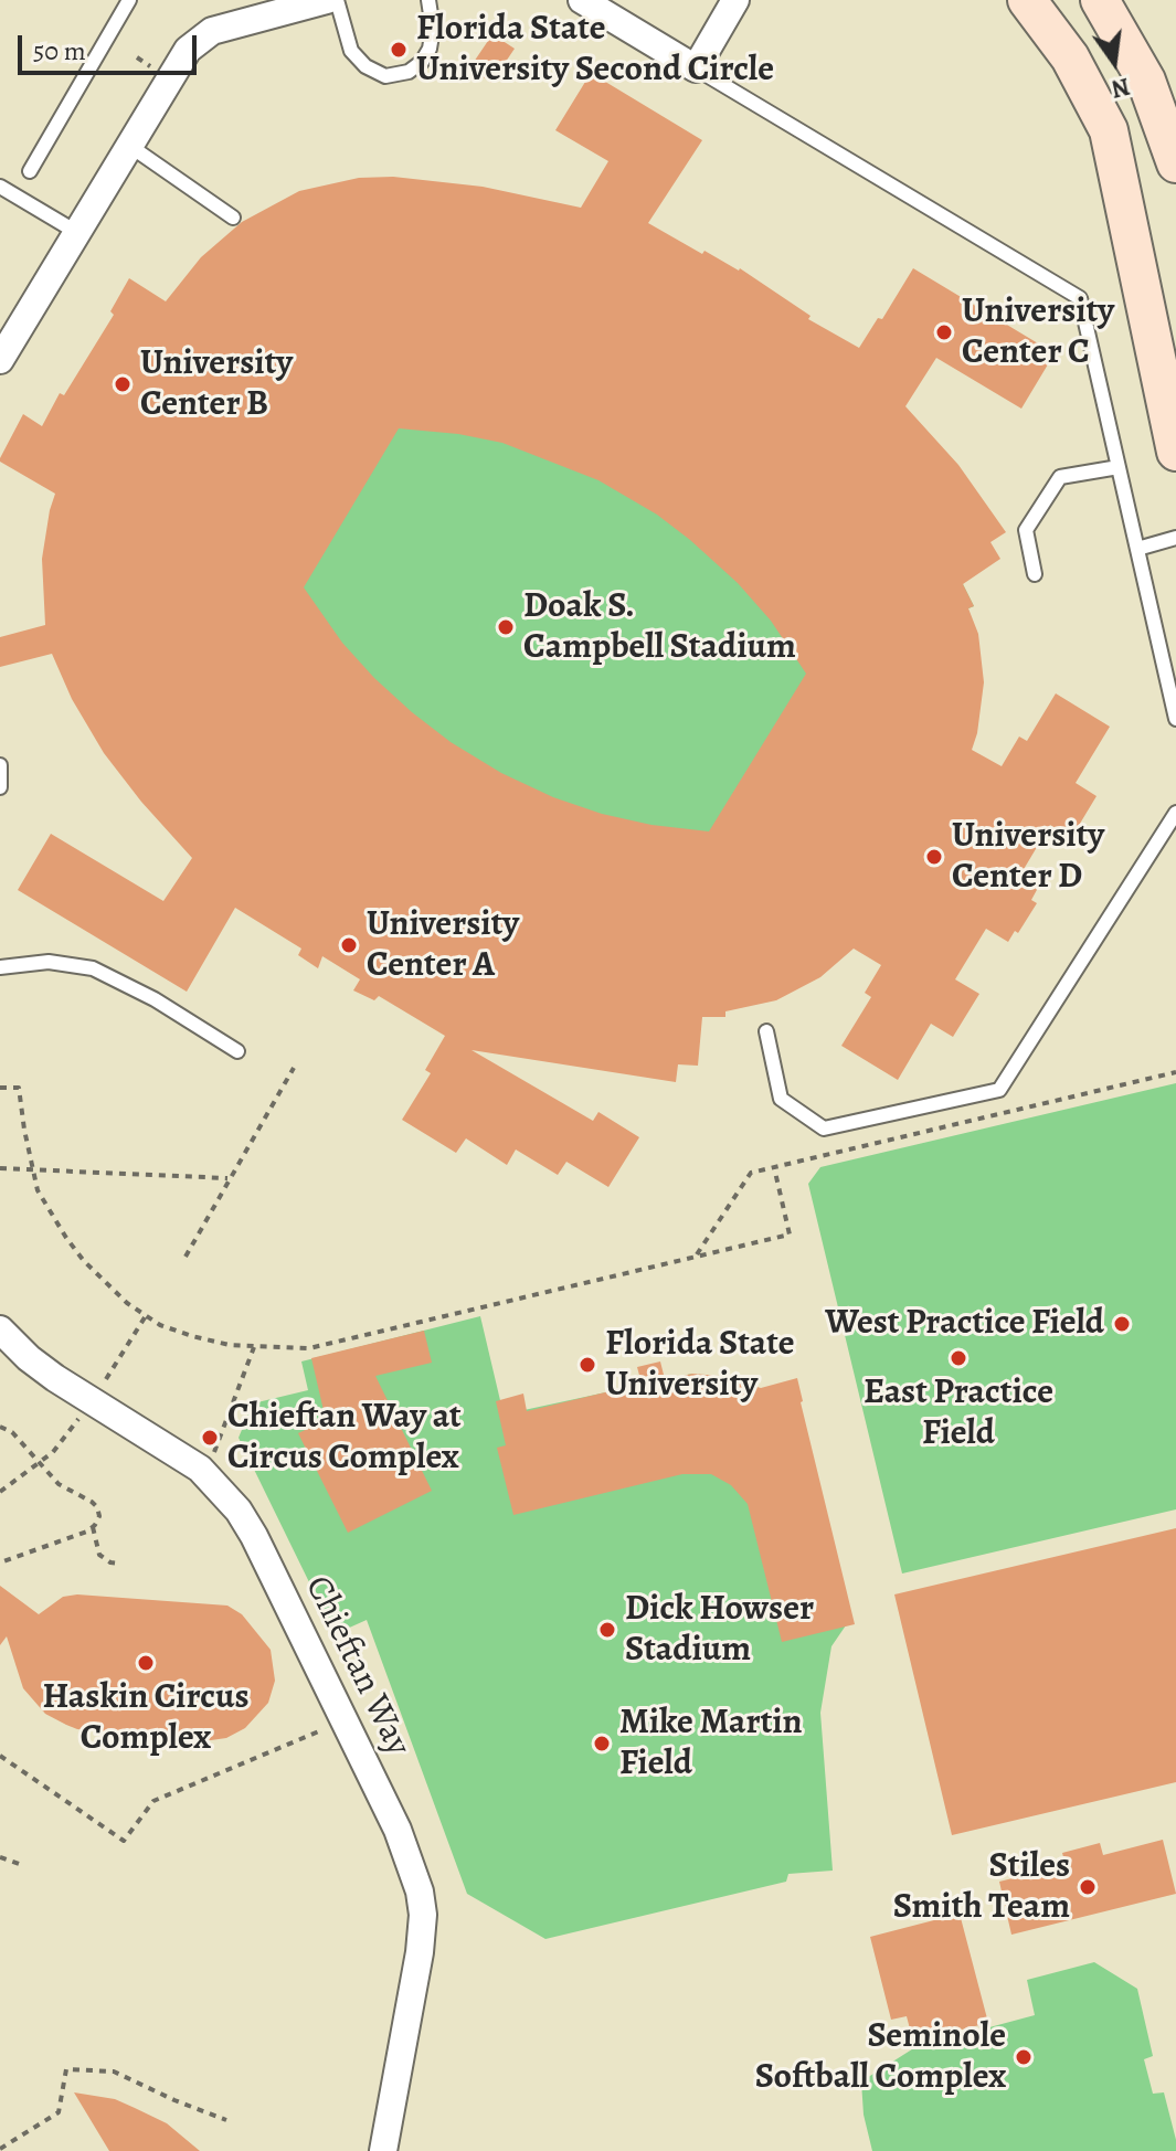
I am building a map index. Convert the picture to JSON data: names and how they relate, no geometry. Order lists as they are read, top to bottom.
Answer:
{
  "streets": {
    "street": ["Chieftan Way"]
  },
  "places": [
    "Florida State University Second Circle",
    "University Center C",
    "University Center B",
    "Doak S. Campbell Stadium",
    "University Center D",
    "University Center A",
    "West Practice Field",
    "East Practice Field",
    "Florida State University",
    "Chieftan Way at Circus Complex",
    "Dick Howser Stadium",
    "Haskin Circus Complex",
    "Mike Martin Field",
    "Stiles Smith Team",
    "Seminole Softball Complex"
  ],
  "scale_bar": "50 m",
  "north": "bottom"
}
